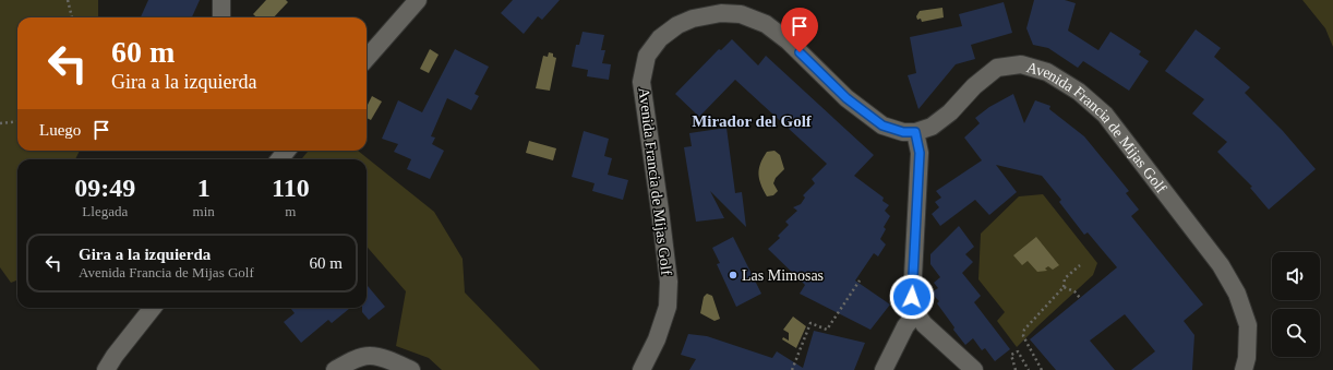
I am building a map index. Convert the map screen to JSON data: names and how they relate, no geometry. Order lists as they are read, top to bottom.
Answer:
{
  "streets": {
    "street": ["Avenida Francia de Mijas Golf"]
  },
  "districts": ["Mirador del Golf"],
  "places": ["Las Mimosas"],
  "page": {
    "turn": ["60 m", "Gira a la izquierda"],
    "then": "Luego",
    "eta": [
      "09:49",
      "Llegada",
      "1",
      "min",
      "110",
      "m"
    ],
    "list": [
      {
        "name": "Gira a la izquierda",
        "note": "Avenida Francia de Mijas Golf",
        "value": "60 m"
      }
    ]
  }
}
